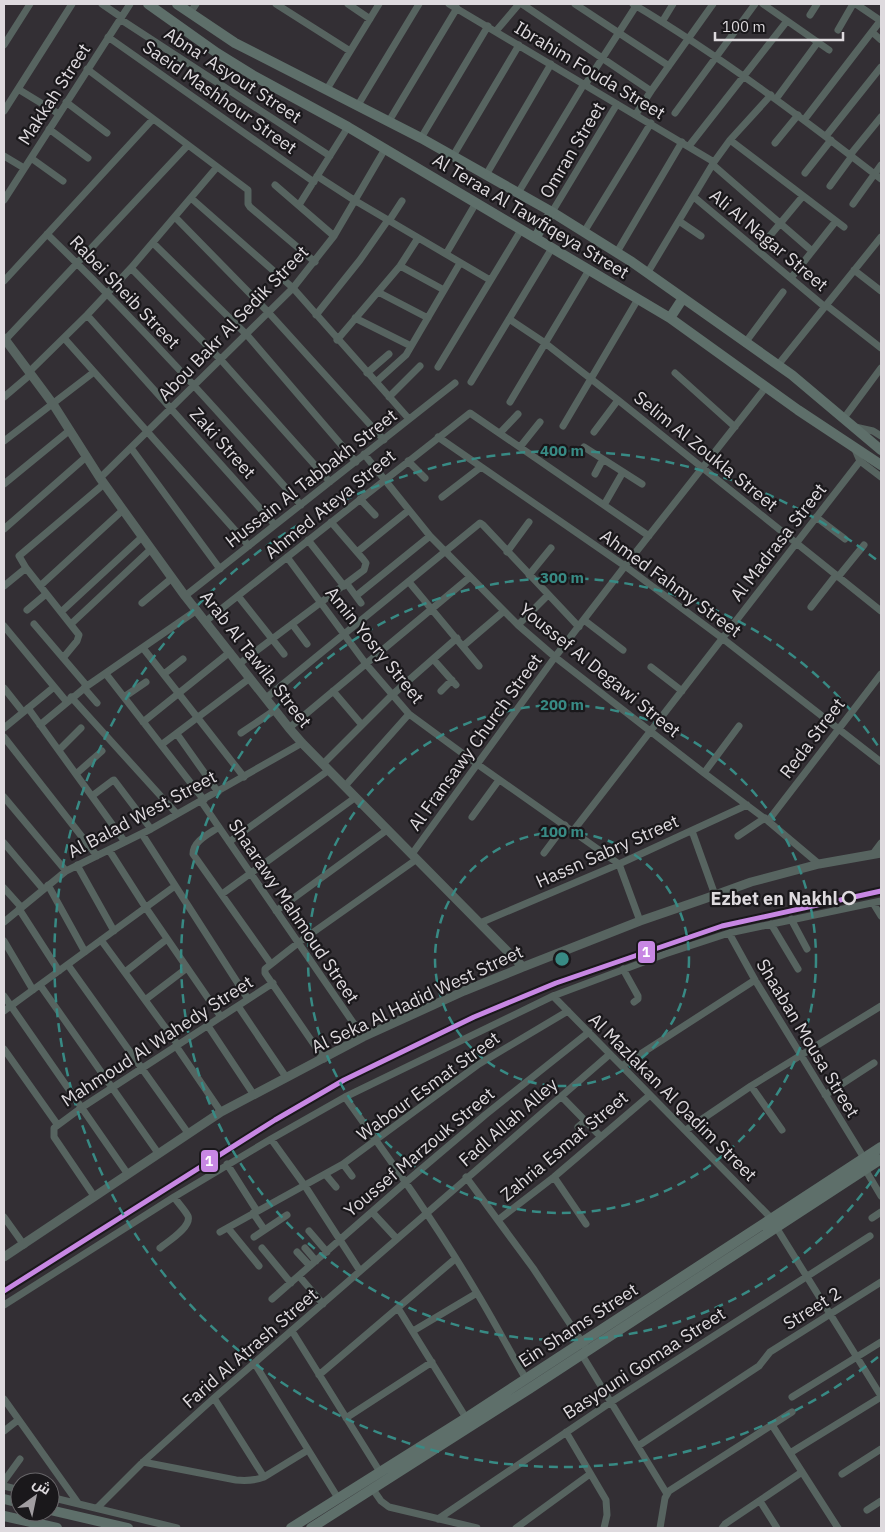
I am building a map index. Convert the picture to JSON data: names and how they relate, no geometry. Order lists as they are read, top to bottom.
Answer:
{
  "streets": {
    "main road": ["Al Teraa Al Tawfiqeya Street", "Ein Shams Street"],
    "street": [
      "Ibrahim Fouda Street",
      "Abna' Asyout Street",
      "Makkah Street",
      "Saeid Mashhour Street",
      "Omran Street",
      "Ali Al Nagar Street",
      "Rabei Sheib Street",
      "Abou Bakr Al Sedik Street",
      "Zaki Street",
      "Selim Al Zoukla Street",
      "Hussain Al Tabbakh Street",
      "Ahmed Ateya Street",
      "Al Madrasa Street",
      "Ahmed Fahmy Street",
      "Amin Yosry Street",
      "Arab Al Tawila Street",
      "Youssef Al Degawi Street",
      "Reda Street",
      "Al Fransawy Church Street",
      "Al Balad West Street",
      "Hassn Sabry Street",
      "Shaarawy Mahmoud Street",
      "Al Seka Al Hadid West Street",
      "Shaaban Mousa Street",
      "Mahmoud Al Wahedy Street",
      "Wabour Esmat Street",
      "Al Mazlakan Al Qadim Street",
      "Fadl Allah Alley",
      "Zahria Esmat Street",
      "Youssef Marzouk Street",
      "Street 2",
      "Farid Al Atrash Street",
      "Basyouni Gomaa Street"
    ]
  },
  "crossings": [
    ["Ibrahim Fouda Street", "Omran Street"],
    ["Abna' Asyout Street", "Makkah Street"],
    ["Makkah Street", "Saeid Mashhour Street"],
    ["Omran Street", "Al Teraa Al Tawfiqeya Street"],
    ["Al Teraa Al Tawfiqeya Street", "Abou Bakr Al Sedik Street"],
    ["Al Teraa Al Tawfiqeya Street", "Al Fransawy Church Street"],
    ["Rabei Sheib Street", "Abou Bakr Al Sedik Street"],
    ["Rabei Sheib Street", "Hussain Al Tabbakh Street"],
    ["Abou Bakr Al Sedik Street", "Zaki Street"],
    ["Abou Bakr Al Sedik Street", "Arab Al Tawila Street"],
    ["Zaki Street", "Hussain Al Tabbakh Street"],
    ["Selim Al Zoukla Street", "Al Madrasa Street"],
    ["Selim Al Zoukla Street", "Al Fransawy Church Street"],
    ["Hussain Al Tabbakh Street", "Arab Al Tawila Street"],
    ["Hussain Al Tabbakh Street", "Youssef Al Degawi Street"],
    ["Ahmed Ateya Street", "Ahmed Fahmy Street"],
    ["Ahmed Ateya Street", "Amin Yosry Street"],
    ["Ahmed Ateya Street", "Arab Al Tawila Street"],
    ["Ahmed Ateya Street", "Youssef Al Degawi Street"],
    ["Al Madrasa Street", "Ahmed Fahmy Street"],
    ["Al Madrasa Street", "Amin Yosry Street"],
    ["Al Madrasa Street", "Youssef Al Degawi Street"],
    ["Ahmed Fahmy Street", "Reda Street"],
    ["Ahmed Fahmy Street", "Al Fransawy Church Street"],
    ["Amin Yosry Street", "Al Fransawy Church Street"],
    ["Amin Yosry Street", "Hassn Sabry Street"],
    ["Arab Al Tawila Street", "Al Fransawy Church Street"],
    ["Arab Al Tawila Street", "Al Balad West Street"],
    ["Arab Al Tawila Street", "Hassn Sabry Street"],
    ["Arab Al Tawila Street", "Al Seka Al Hadid West Street"],
    ["Youssef Al Degawi Street", "Reda Street"],
    ["Youssef Al Degawi Street", "Al Fransawy Church Street"],
    ["Youssef Al Degawi Street", "Hassn Sabry Street"],
    ["Youssef Al Degawi Street", "Al Seka Al Hadid West Street"],
    ["Al Fransawy Church Street", "Shaarawy Mahmoud Street"],
    ["Al Balad West Street", "Shaarawy Mahmoud Street"],
    ["Shaarawy Mahmoud Street", "Al Seka Al Hadid West Street"],
    ["Shaaban Mousa Street", "Ein Shams Street"],
    ["Wabour Esmat Street", "Al Mazlakan Al Qadim Street"],
    ["Al Mazlakan Al Qadim Street", "Fadl Allah Alley"],
    ["Al Mazlakan Al Qadim Street", "Zahria Esmat Street"],
    ["Al Mazlakan Al Qadim Street", "Youssef Marzouk Street"],
    ["Al Mazlakan Al Qadim Street", "Street 2"],
    ["Al Mazlakan Al Qadim Street", "Ein Shams Street"],
    ["Al Mazlakan Al Qadim Street", "Basyouni Gomaa Street"],
    ["Fadl Allah Alley", "Farid Al Atrash Street"]
  ],
  "places": ["Ezbet en Nakhl"],
  "lines": ["transit line 1"],
  "scale_bar": "100 m",
  "north": "top right",
  "rings": [
    "400 m",
    "300 m",
    "200 m",
    "100 m"
  ]
}
